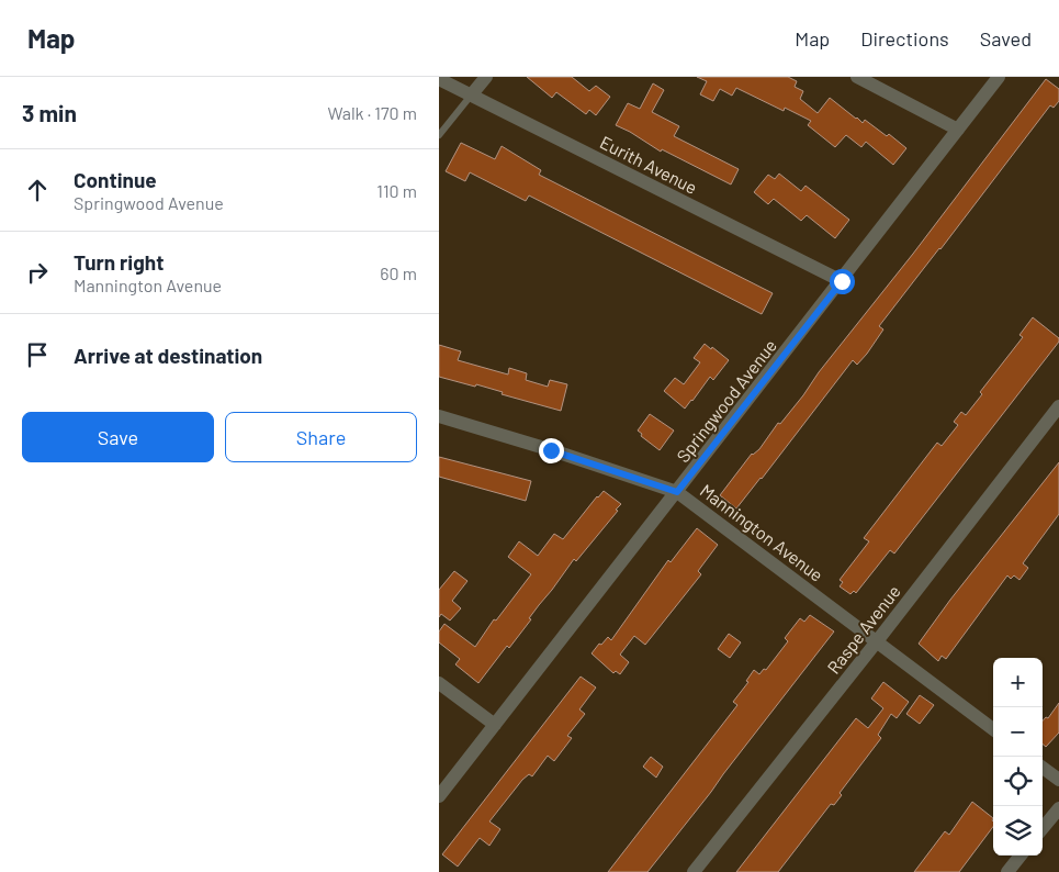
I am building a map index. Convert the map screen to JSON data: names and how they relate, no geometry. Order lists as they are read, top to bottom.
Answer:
{
  "streets": {
    "street": [
      "Eurith Avenue",
      "Springwood Avenue",
      "Mannington Avenue",
      "Raspe Avenue"
    ]
  },
  "crossings": [
    ["Eurith Avenue", "Springwood Avenue"],
    ["Springwood Avenue", "Mannington Avenue"],
    ["Mannington Avenue", "Raspe Avenue"]
  ],
  "page": {
    "header": "Map",
    "nav": ["Map", "Directions", "Saved"],
    "heading": ["3 min", "Walk · 170 m"],
    "list": [
      ["Continue", "Springwood Avenue", "110 m"],
      ["Turn right", "Mannington Avenue", "60 m"],
      "Arrive at destination"
    ],
    "buttons": ["Save", "Share"],
    "map_buttons": ["+", "−"]
  }
}
